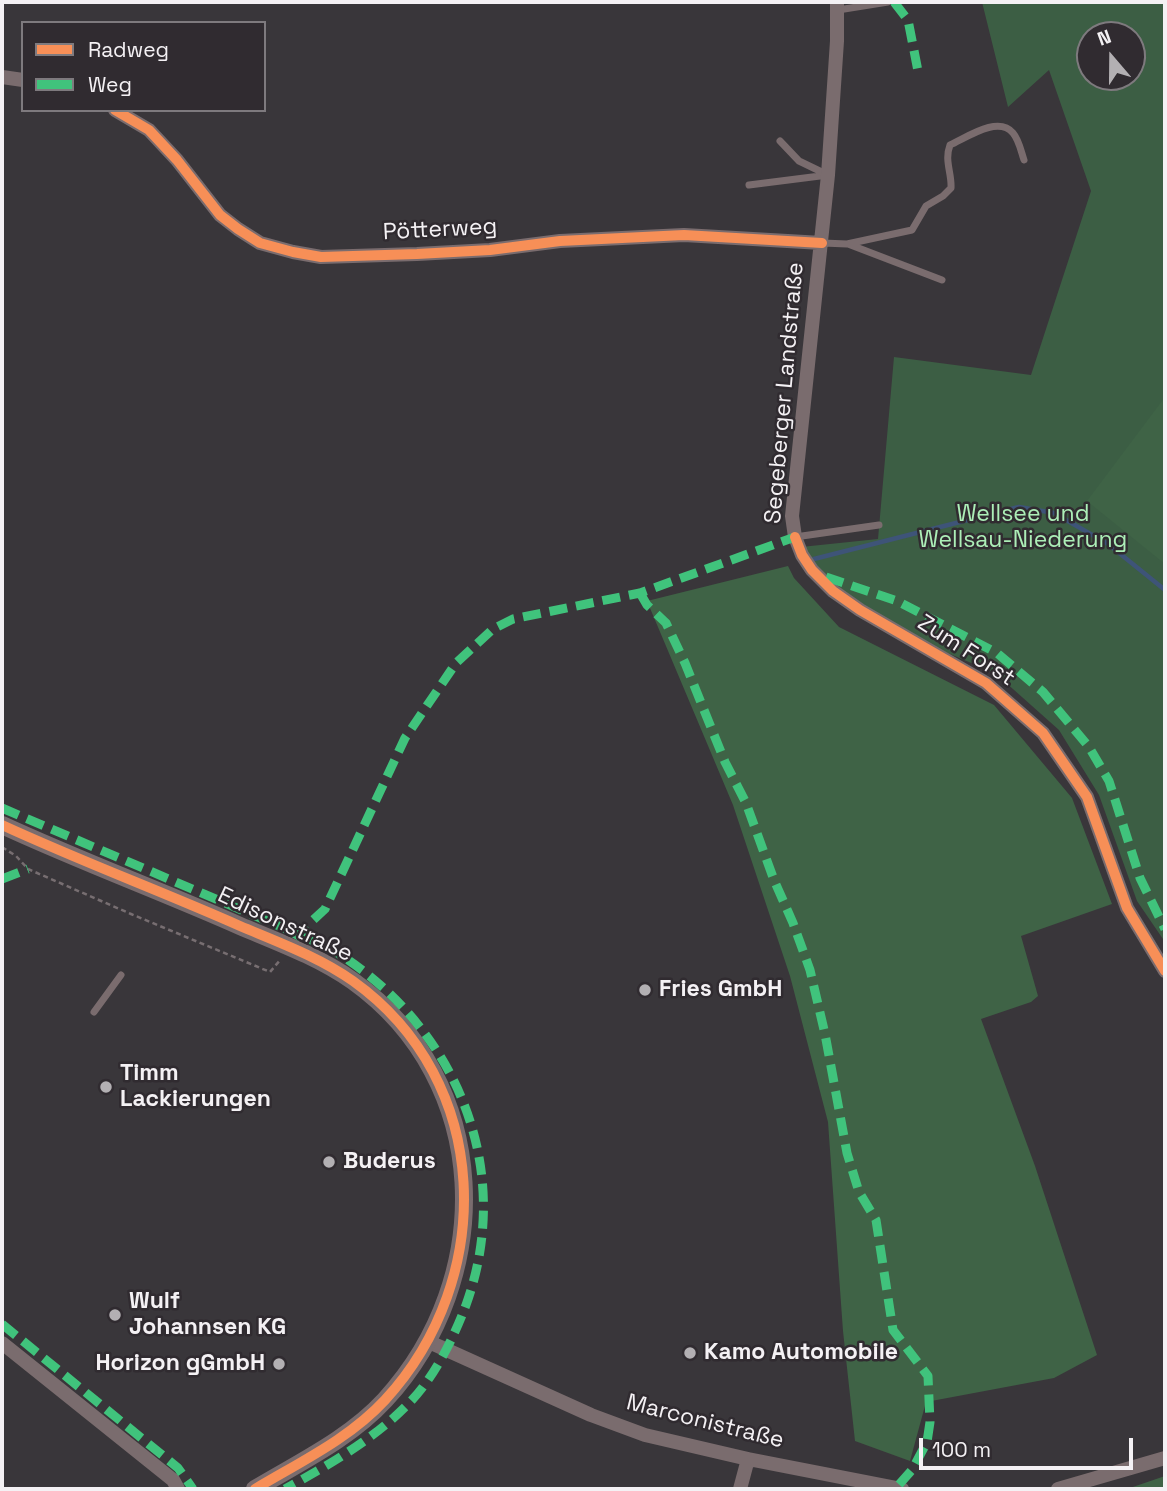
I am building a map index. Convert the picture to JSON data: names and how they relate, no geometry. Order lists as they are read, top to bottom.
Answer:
{
  "streets": {
    "street": [
      "Pötterweg",
      "Segeberger Landstraße",
      "Zum Forst",
      "Edisonstraße",
      "Marconistraße"
    ]
  },
  "crossings": [
    ["Pötterweg", "Segeberger Landstraße"],
    ["Segeberger Landstraße", "Zum Forst"],
    ["Edisonstraße", "Marconistraße"]
  ],
  "parks": ["Wellsee und Wellsau-Niederung"],
  "places": [
    "Fries GmbH",
    "Timm Lackierungen",
    "Buderus",
    "Wulf Johannsen KG",
    "Kamo Automobile",
    "Horizon gGmbH"
  ],
  "legend": ["Radweg", "Weg"],
  "scale_bar": "100 m",
  "north": "top"
}
